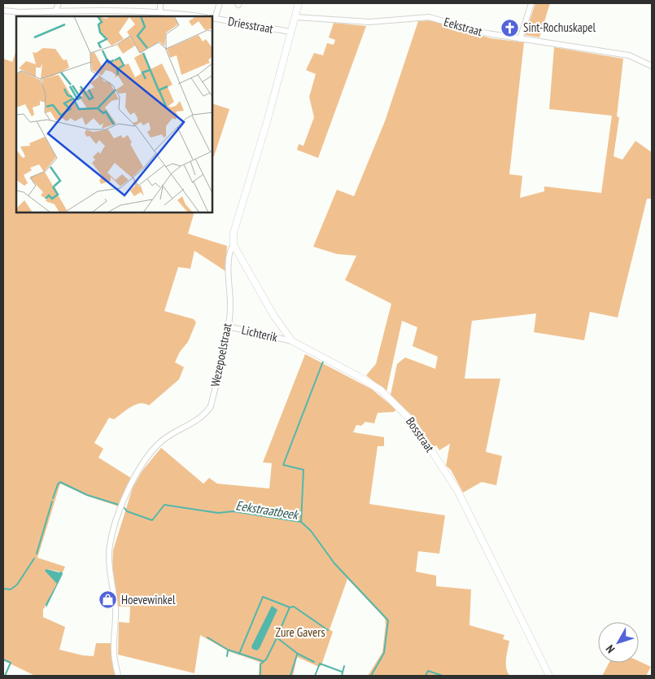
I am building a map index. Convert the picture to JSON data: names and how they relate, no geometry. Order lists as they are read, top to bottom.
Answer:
{
  "streets": {
    "street": [
      "Driesstraat",
      "Eekstraat",
      "Lichterik",
      "Wezepoelstraat",
      "Bosstraat"
    ]
  },
  "crossings": [
    ["Driesstraat", "Wezepoelstraat"],
    ["Eekstraat", "Wezepoelstraat"],
    ["Lichterik", "Wezepoelstraat"],
    ["Lichterik", "Bosstraat"],
    ["Wezepoelstraat", "Bosstraat"]
  ],
  "water": ["Eekstraatbeek"],
  "parks": ["Zure Gavers"],
  "places": {
    "church": ["Sint-Rochuskapel"],
    "shop": ["Hoevewinkel"]
  },
  "north": "bottom left"
}
